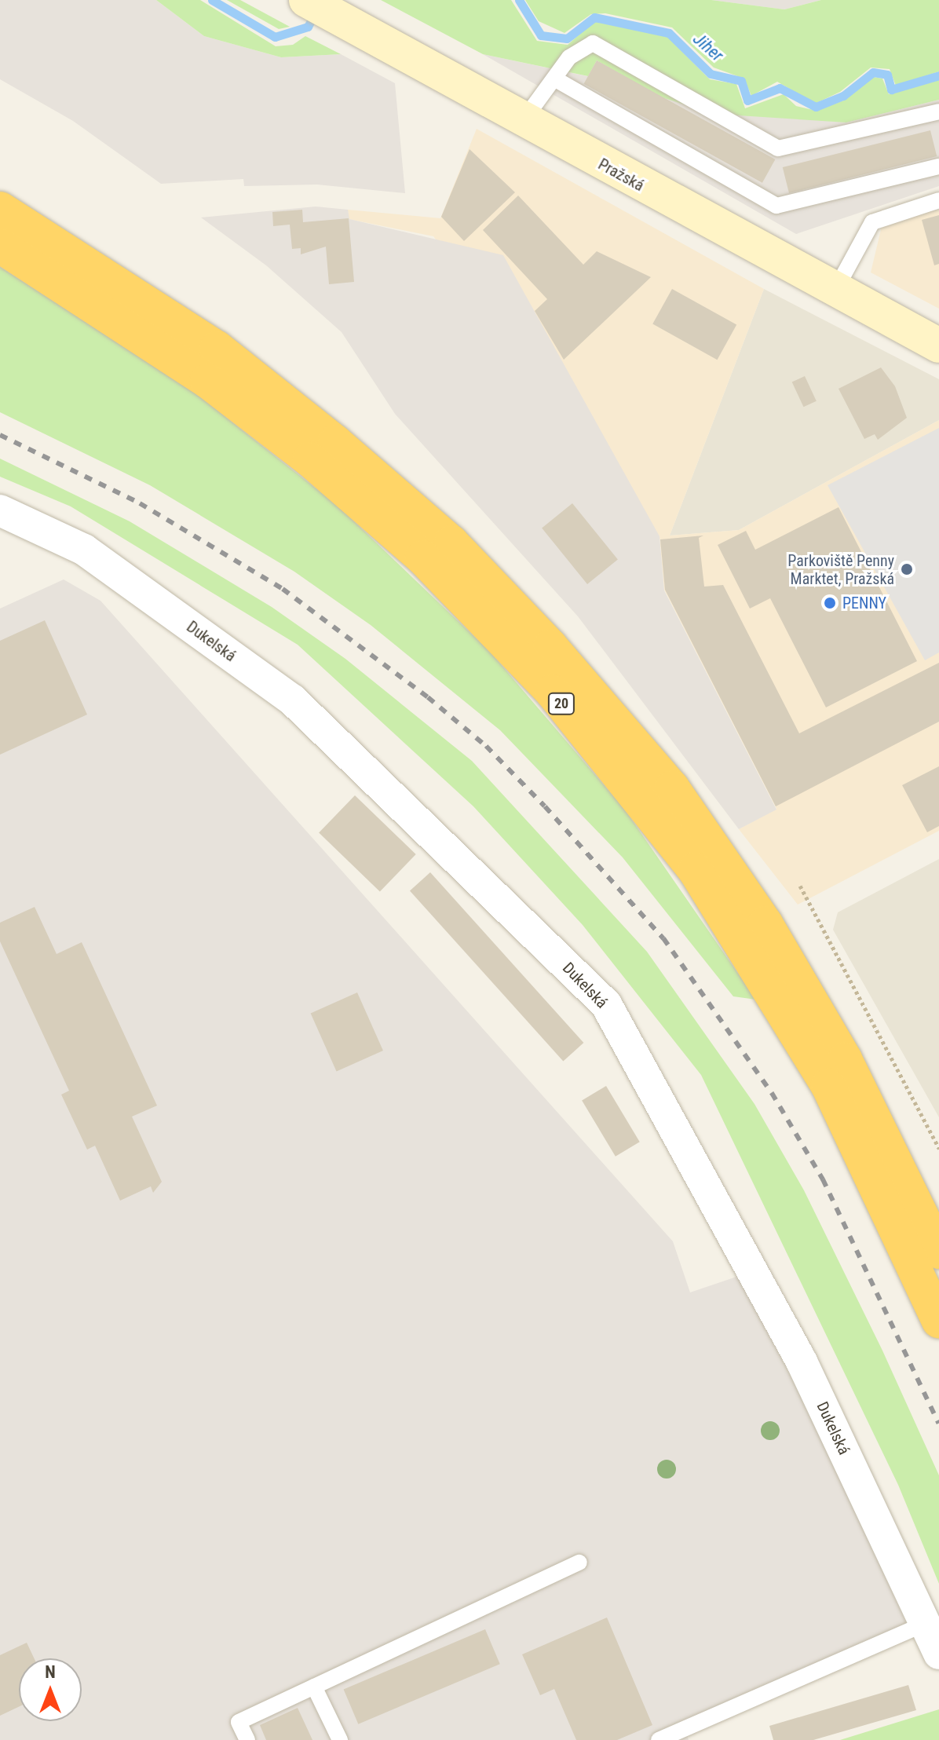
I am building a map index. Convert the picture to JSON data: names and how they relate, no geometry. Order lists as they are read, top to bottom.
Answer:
{
  "streets": {
    "highway": ["20"],
    "street": ["Pražská", "Dukelská"]
  },
  "water": ["Jiher"],
  "places": ["Parkoviště Penny Marktet, Pražská", "PENNY"],
  "north": "top"
}
